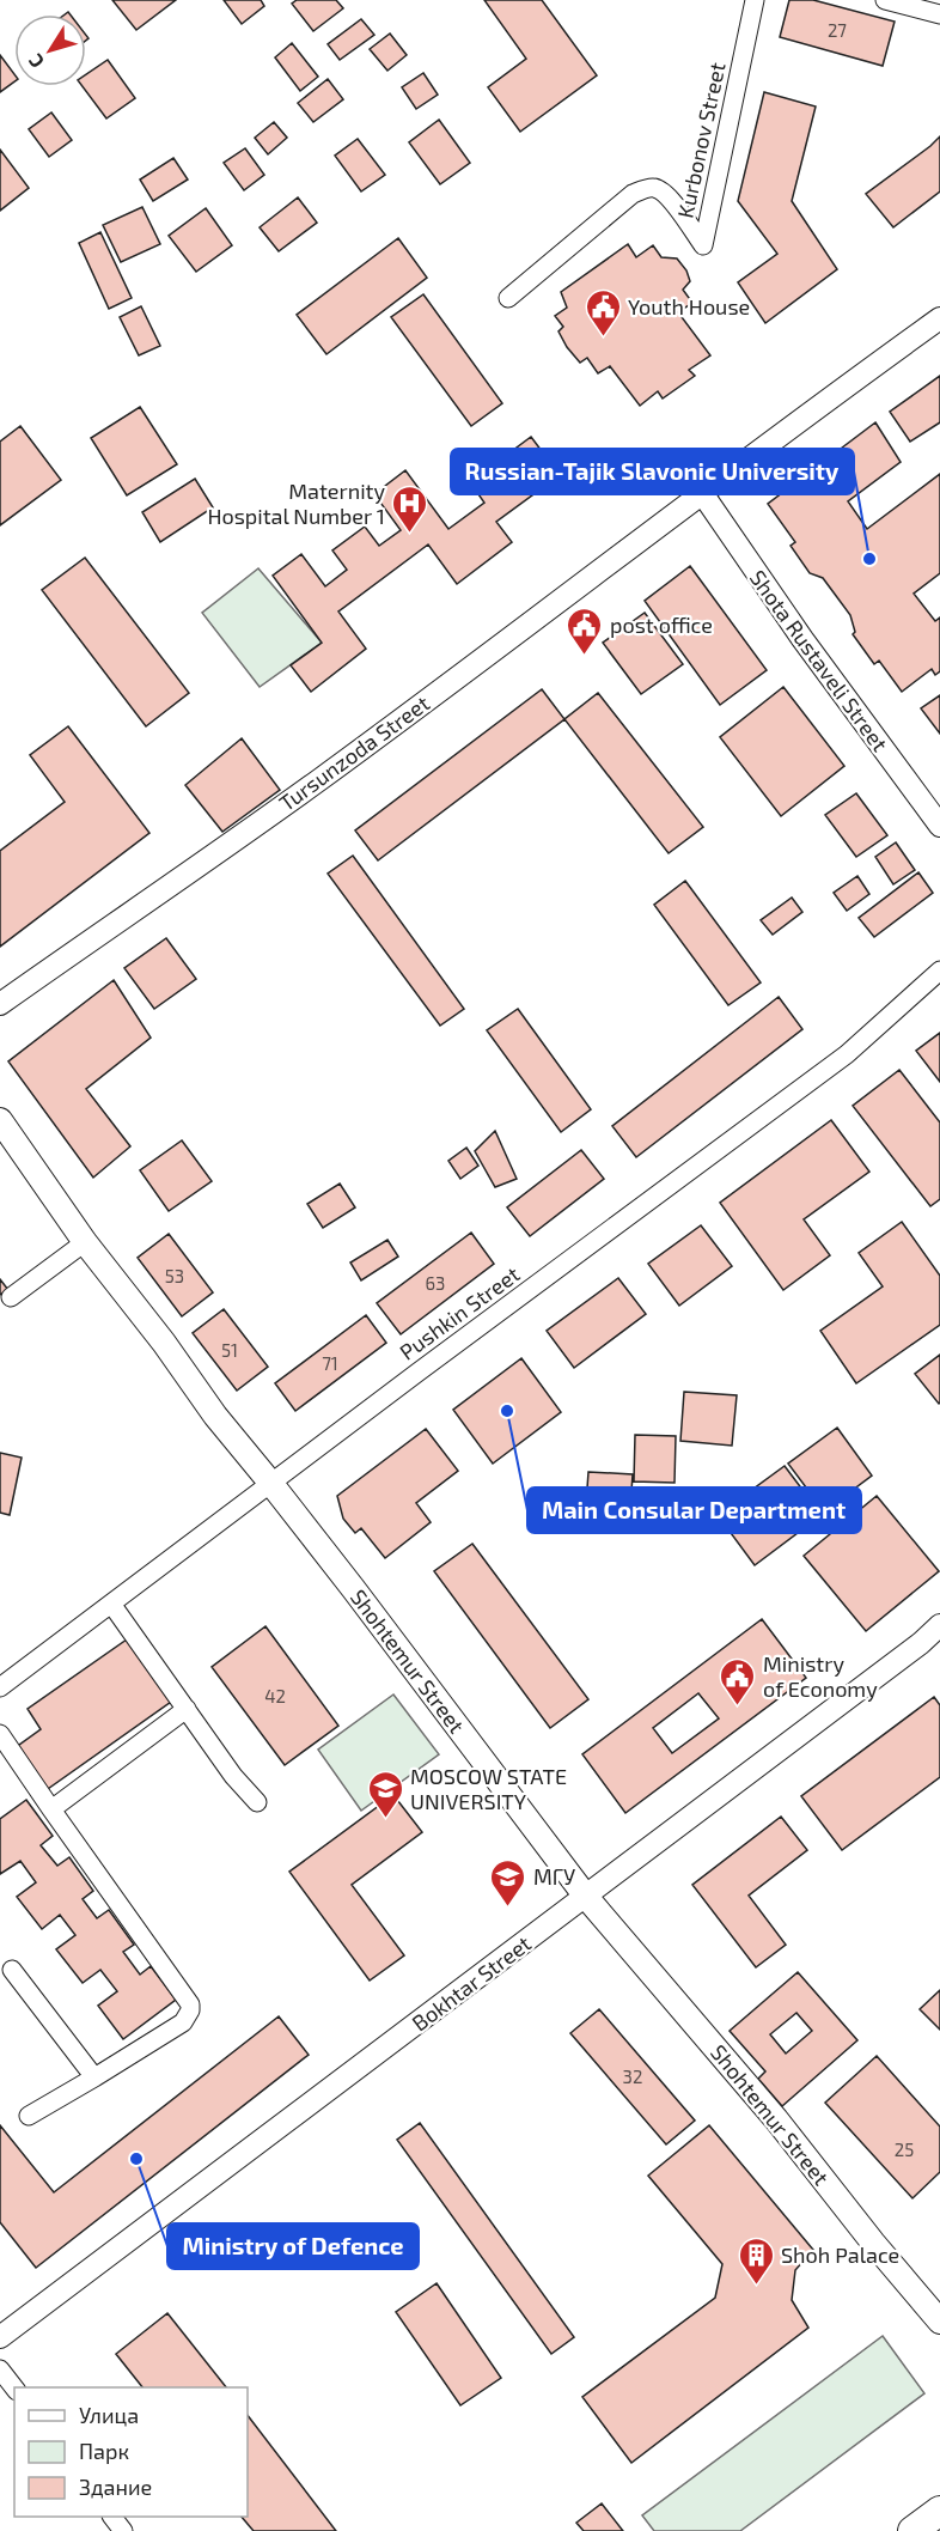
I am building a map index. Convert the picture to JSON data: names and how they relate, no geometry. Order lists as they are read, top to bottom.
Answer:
{
  "streets": {
    "main road": ["Shohtemur Street"],
    "street": [
      "Kurbonov Street",
      "Shota Rustaveli Street",
      "Tursunzoda Street",
      "Pushkin Street",
      "Bokhtar Street"
    ]
  },
  "crossings": [
    ["Shota Rustaveli Street", "Tursunzoda Street"],
    ["Pushkin Street", "Shohtemur Street"],
    ["Shohtemur Street", "Bokhtar Street"]
  ],
  "places": {
    "public building": ["Youth House", "post office", "Ministry of Economy"],
    "hospital": ["Maternity Hospital Number 1"],
    "other": ["Russian-Tajik Slavonic University", "Main Consular Department", "Ministry of Defence"],
    "school or university": ["MOSCOW STATE UNIVERSITY", "МГУ"],
    "building": ["Shoh Palace"]
  },
  "house_numbers": [
    "27",
    "53",
    "63",
    "51",
    "71",
    "42",
    "32",
    "25"
  ],
  "legend": ["Улица", "Парк", "Здание"],
  "north": "bottom left"
}
